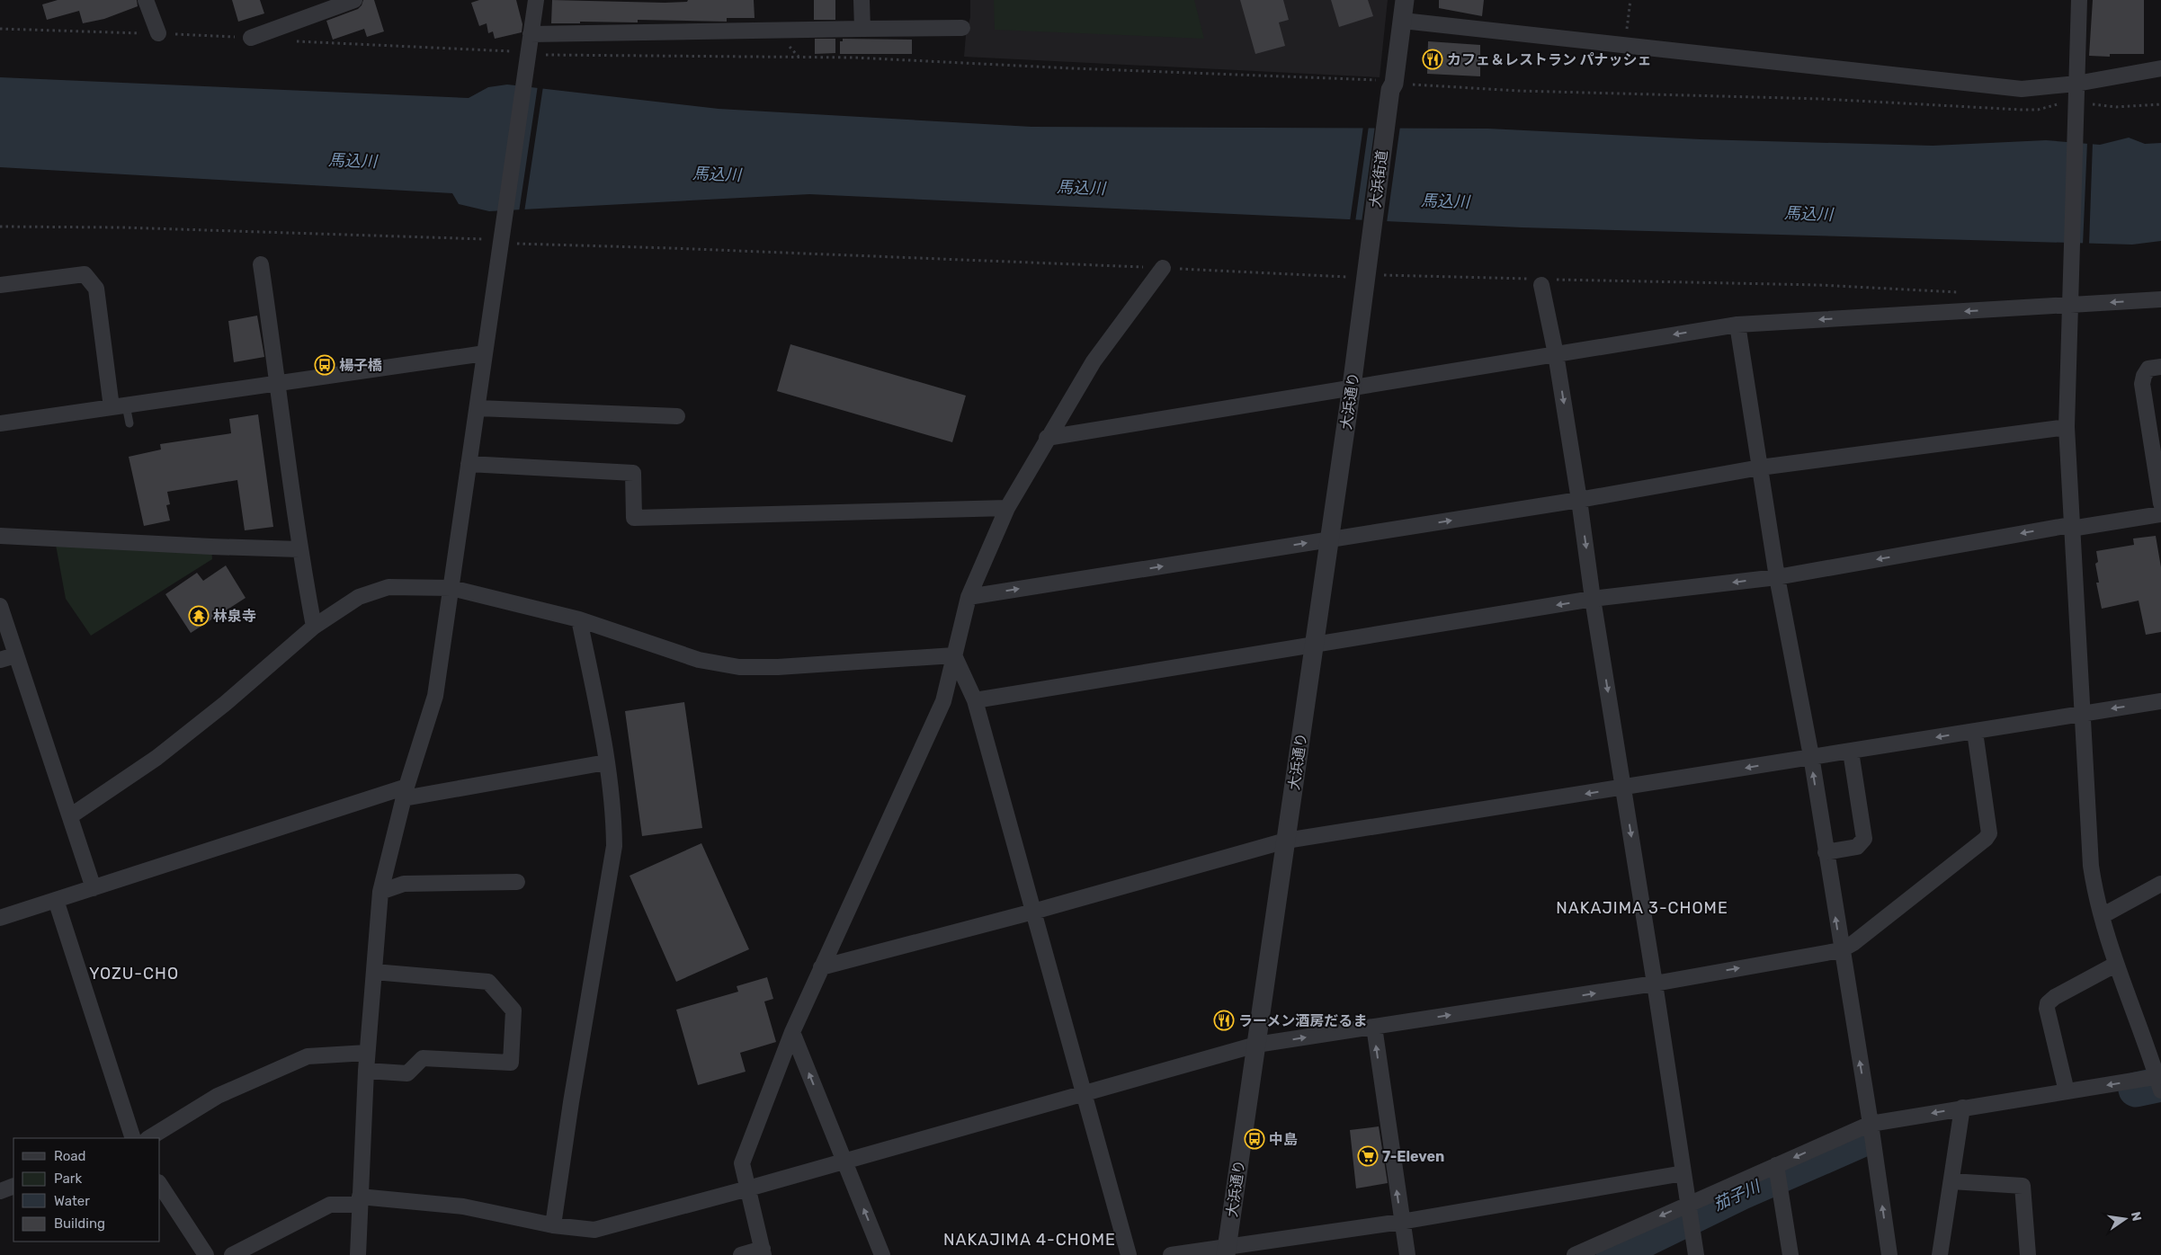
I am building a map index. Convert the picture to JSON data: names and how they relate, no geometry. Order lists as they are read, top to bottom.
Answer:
{
  "streets": {
    "street": ["大浜街道", "大浜通り"]
  },
  "crossings": [
    ["大浜街道", "大浜通り"]
  ],
  "districts": ["NAKAJIMA 3-CHOME", "YOZU-CHO", "NAKAJIMA 4-CHOME"],
  "water": ["馬込川", "茄子川"],
  "places": {
    "restaurant": ["カフェ＆レストラン パナッシェ", "ラーメン酒房だるま"],
    "bus stop": ["楊子橋", "中島"],
    "temple": ["林泉寺"],
    "supermarket": ["7-Eleven"]
  },
  "legend": [
    "Road",
    "Park",
    "Water",
    "Building"
  ],
  "north": "right"
}
